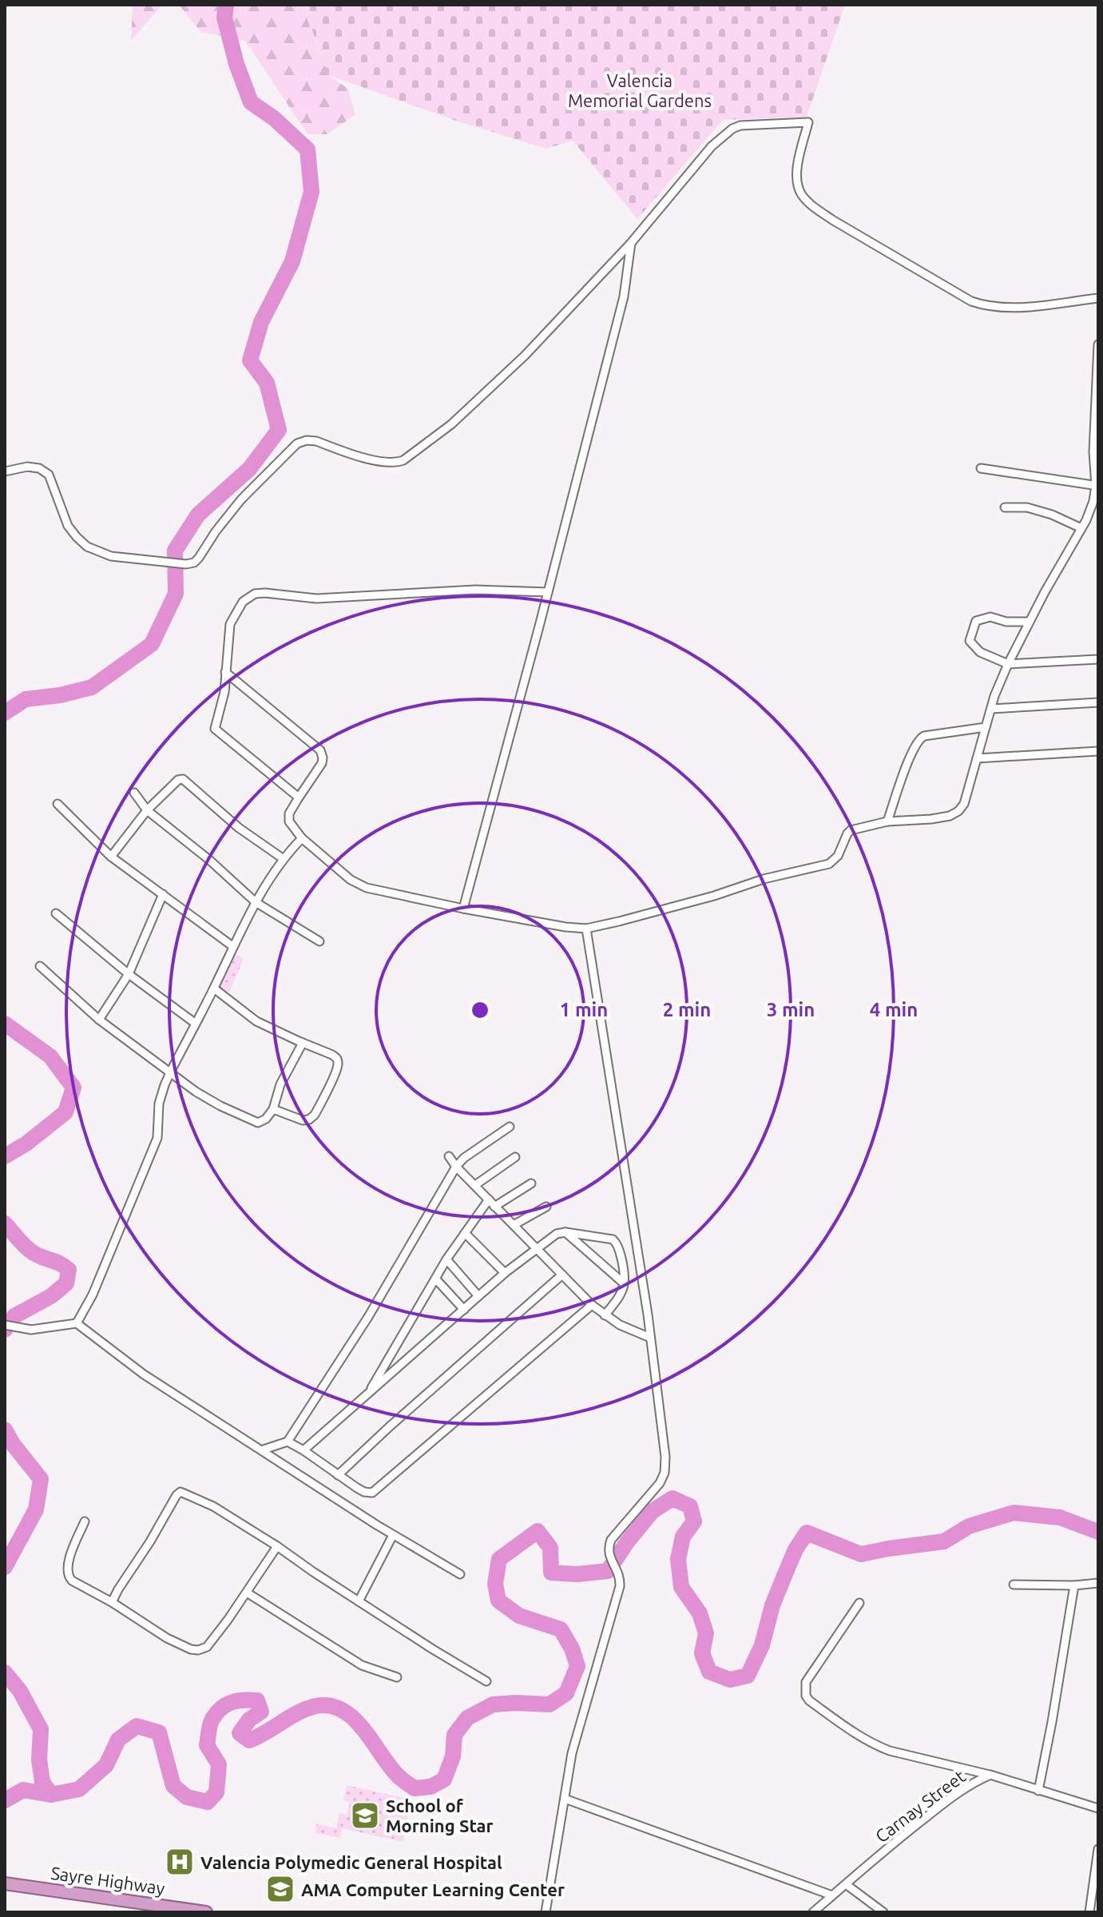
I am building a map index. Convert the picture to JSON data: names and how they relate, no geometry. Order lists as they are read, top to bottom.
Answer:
{
  "streets": {
    "highway": ["Sayre Highway"],
    "street": ["Carnay Street"]
  },
  "parks": ["Valencia Memorial Gardens"],
  "places": {
    "school or university": ["School of Morning Star", "AMA Computer Learning Center"],
    "hospital": ["Valencia Polymedic General Hospital"]
  },
  "rings": [
    "1 min",
    "2 min",
    "3 min",
    "4 min"
  ]
}
